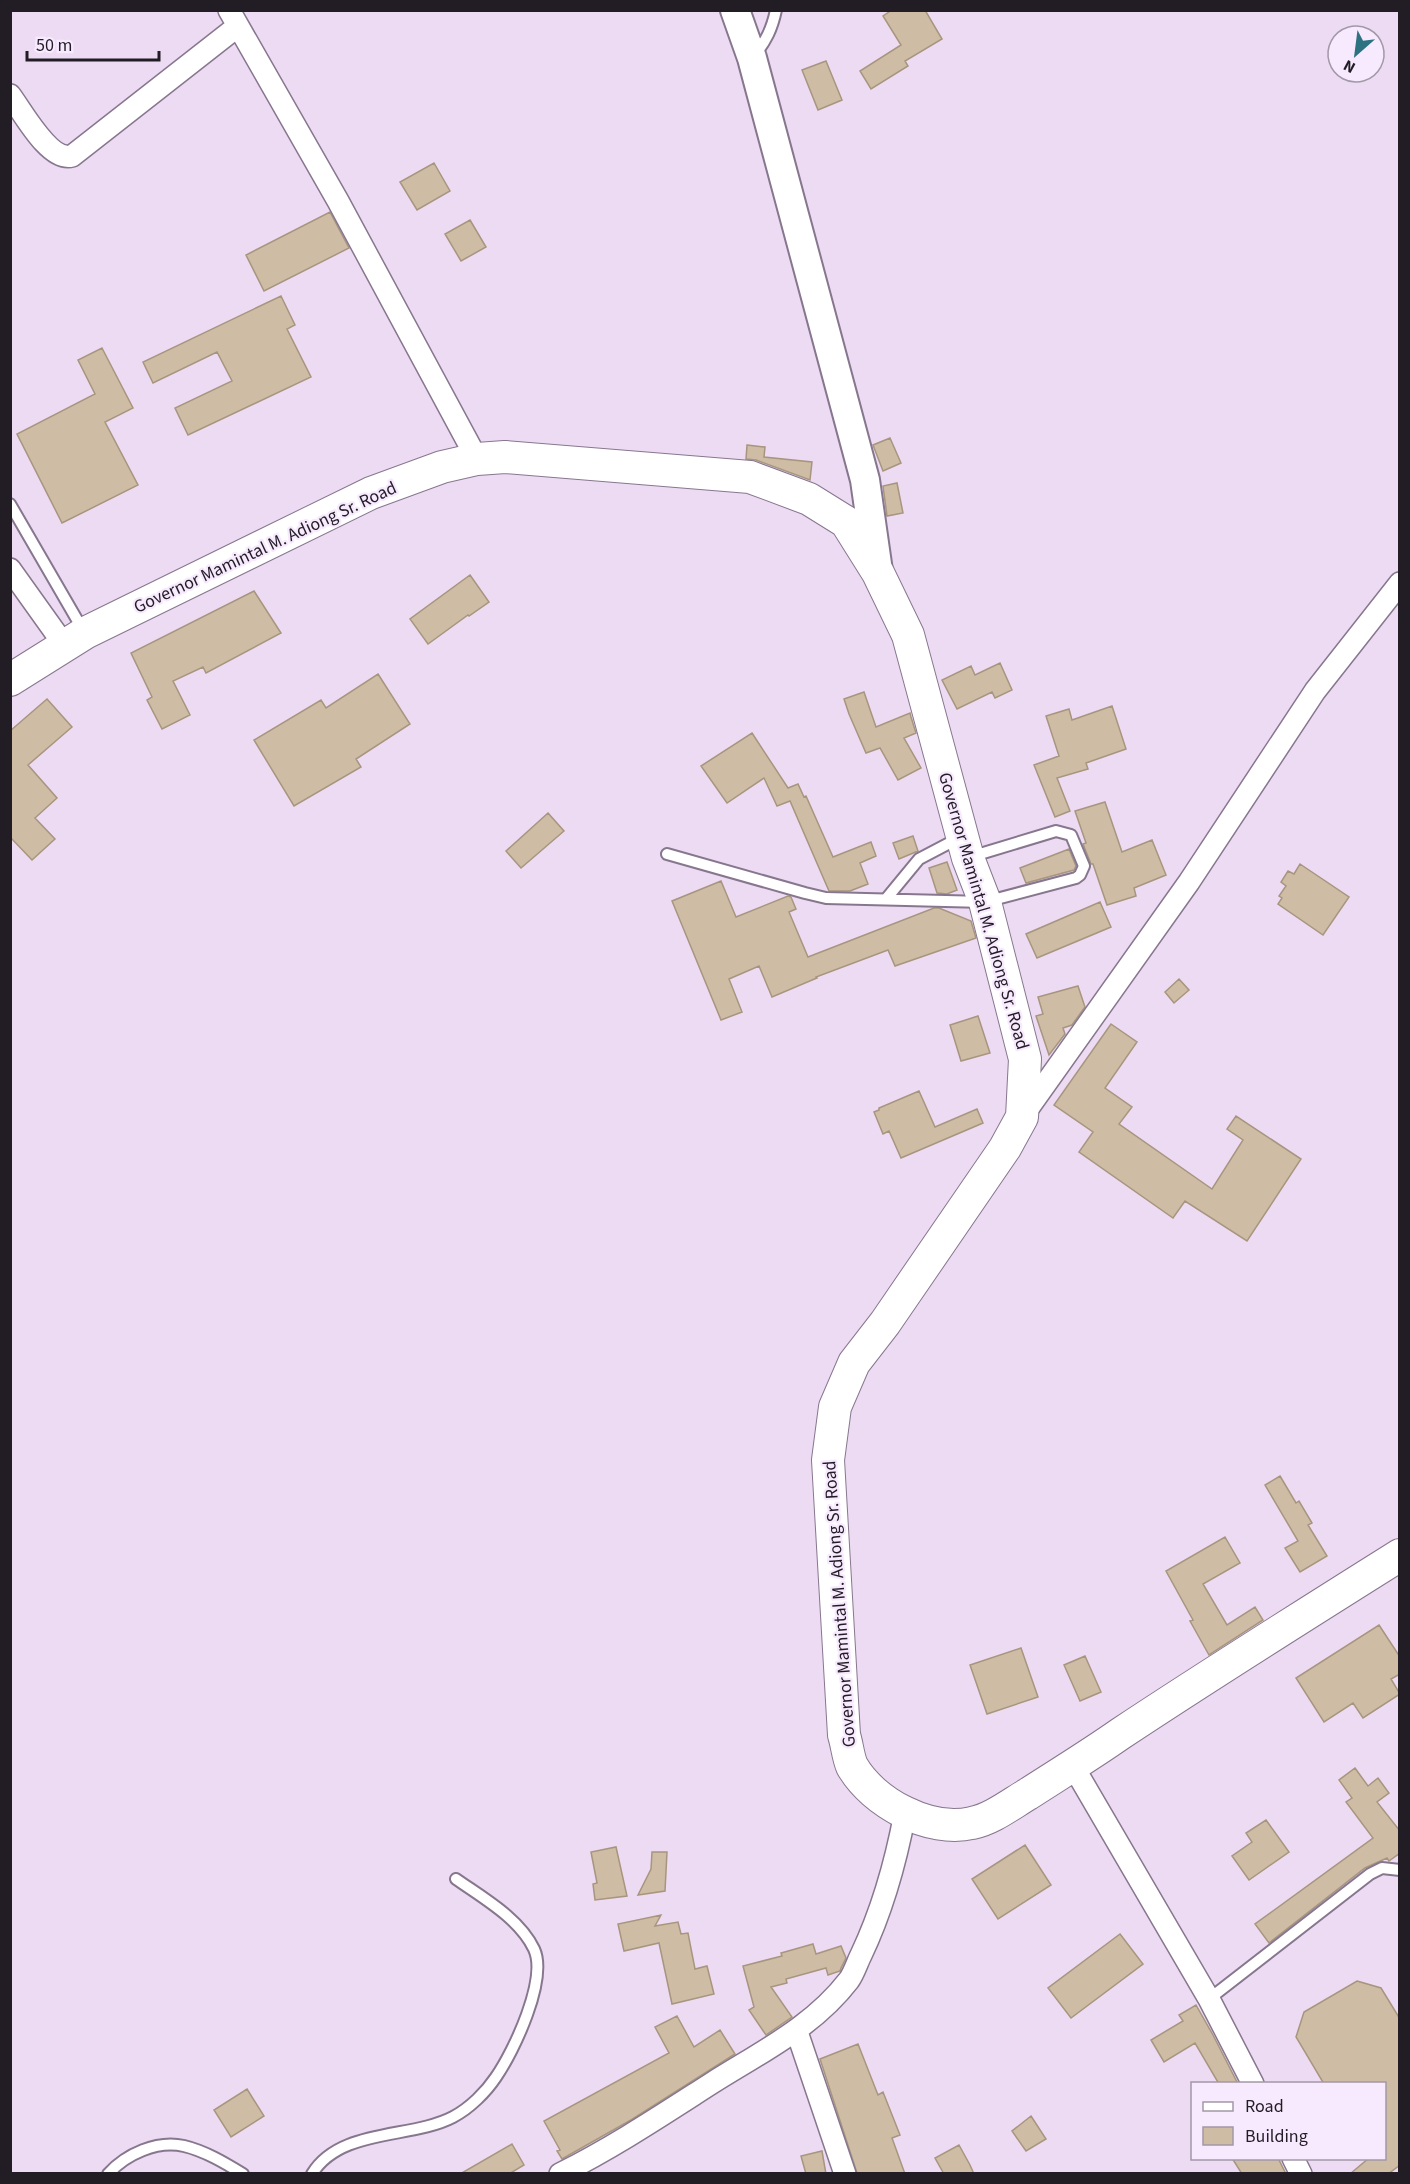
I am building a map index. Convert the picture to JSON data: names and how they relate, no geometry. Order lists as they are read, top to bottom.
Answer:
{
  "streets": {
    "main road": ["Governor Mamintal M. Adiong Sr. Road"]
  },
  "legend": ["Road", "Building"],
  "scale_bar": "50 m",
  "north": "bottom left"
}
